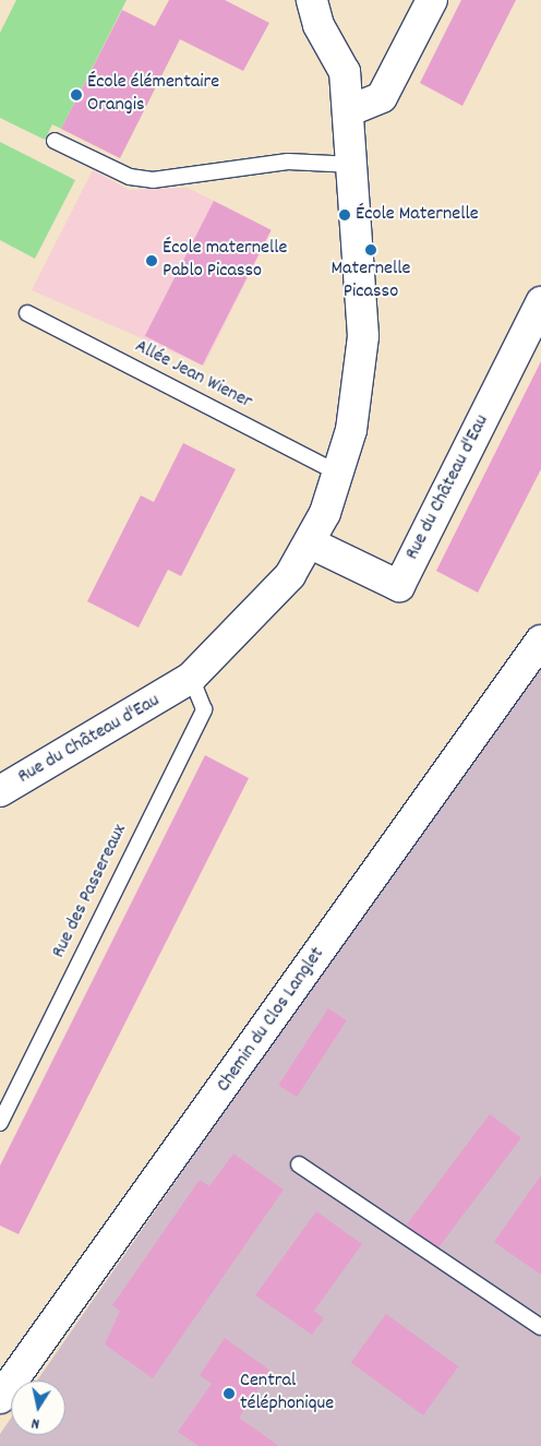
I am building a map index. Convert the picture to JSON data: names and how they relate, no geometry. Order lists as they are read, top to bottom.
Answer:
{
  "streets": {
    "street": ["Rue du Château d'Eau", "Chemin du Clos Langlet"],
    "lane": ["Allée Jean Wiener", "Rue des Passereaux"]
  },
  "crossings": [
    ["Allée Jean Wiener", "Rue du Château d'Eau"],
    ["Rue du Château d'Eau", "Rue des Passereaux"]
  ],
  "places": [
    "École élémentaire Orangis",
    "École Maternelle",
    "Maternelle Picasso",
    "École maternelle Pablo Picasso",
    "Central téléphonique"
  ],
  "north": "bottom"
}
